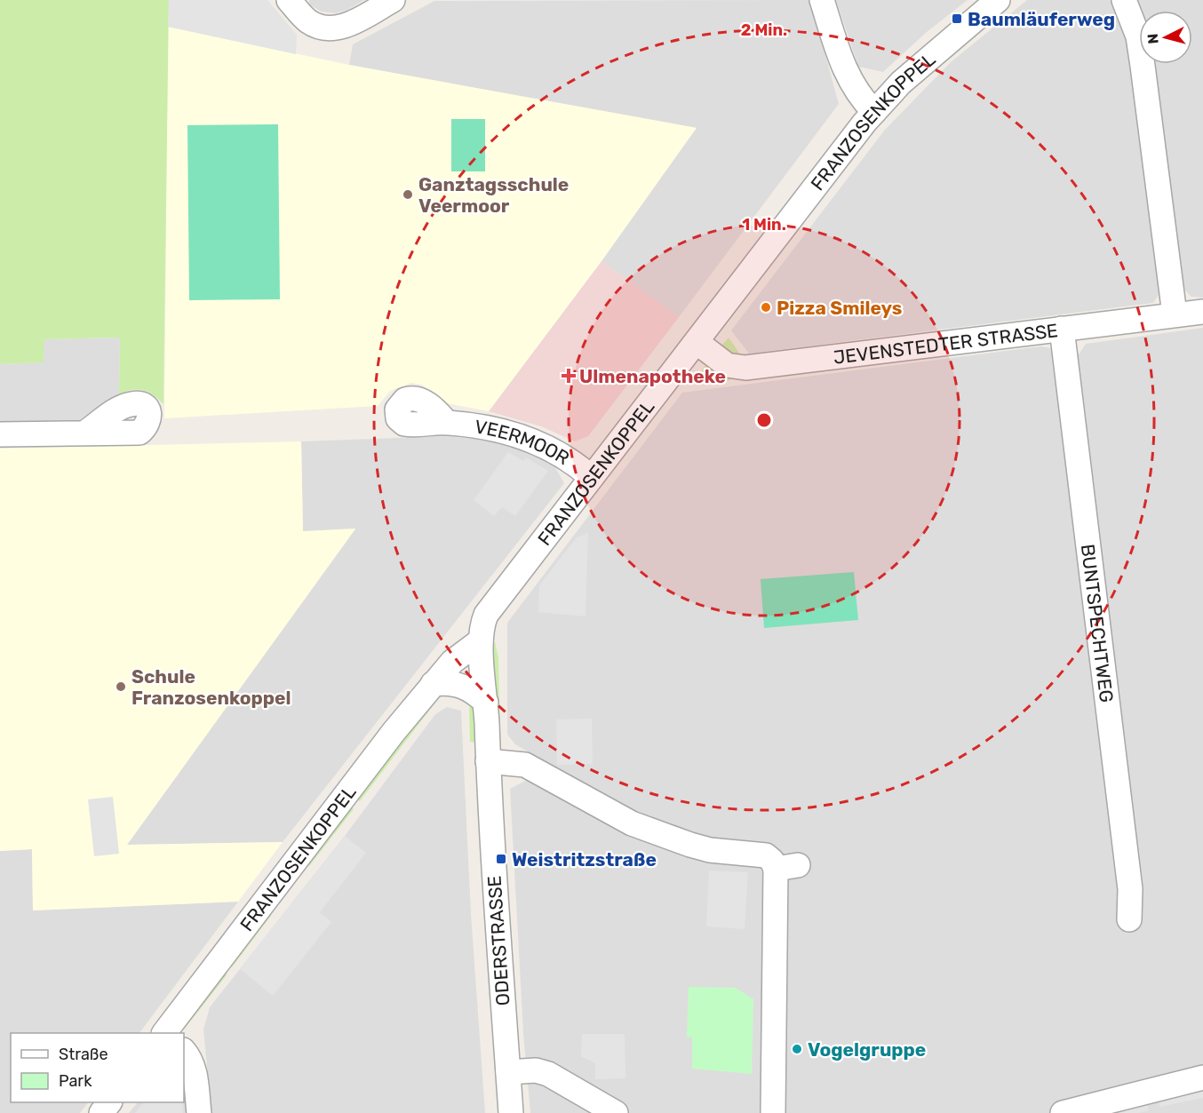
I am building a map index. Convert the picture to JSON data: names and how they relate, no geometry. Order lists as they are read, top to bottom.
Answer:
{
  "streets": {
    "street": [
      "FRANZOSENKOPPEL",
      "JEVENSTEDTER STRASSE",
      "VEERMOOR",
      "BUNTSPECHTWEG",
      "ODERSTRASSE"
    ]
  },
  "crossings": [
    ["FRANZOSENKOPPEL", "JEVENSTEDTER STRASSE"],
    ["FRANZOSENKOPPEL", "VEERMOOR"],
    ["FRANZOSENKOPPEL", "ODERSTRASSE"],
    ["JEVENSTEDTER STRASSE", "BUNTSPECHTWEG"]
  ],
  "places": {
    "transit": ["Baumläuferweg", "Weistritzstraße"],
    "other": [
      "Ganztagsschule Veermoor",
      "Pizza Smileys",
      "Schule Franzosenkoppel",
      "Vogelgruppe"
    ],
    "health": ["Ulmenapotheke"]
  },
  "legend": ["Straße", "Park"],
  "north": "left",
  "rings": ["2 Min.", "1 Min."]
}
